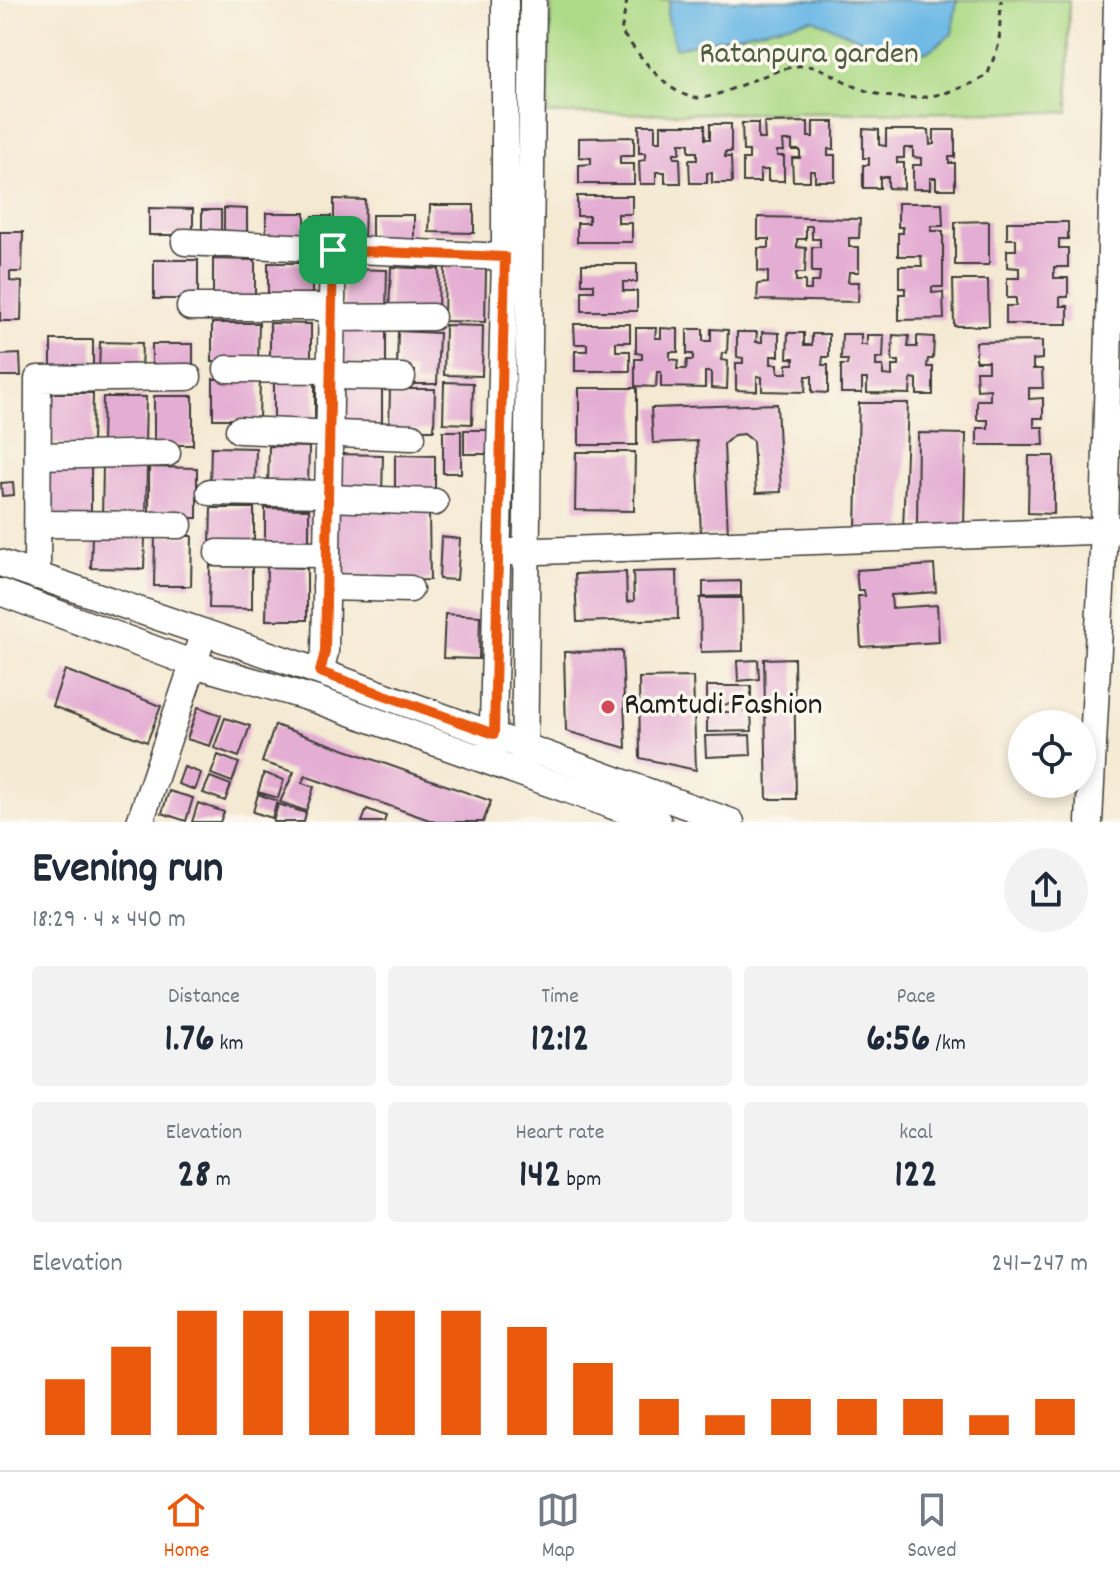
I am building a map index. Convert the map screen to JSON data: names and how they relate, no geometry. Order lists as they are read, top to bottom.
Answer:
{
  "parks": ["Ratanpura garden"],
  "places": ["Ramtudi Fashion"],
  "page": {
    "heading": ["Evening run", "18:29 · 4 × 440 m"],
    "stats": [
      ["Distance", "1.76 km"],
      ["Time", "12:12"],
      ["Pace", "6:56 /km"],
      ["Elevation", "28 m"],
      ["Heart rate", "142 bpm"],
      ["kcal", "122"]
    ],
    "chart": ["Elevation", "241–247 m"],
    "tabs": ["Home", "Map", "Saved"]
  }
}
